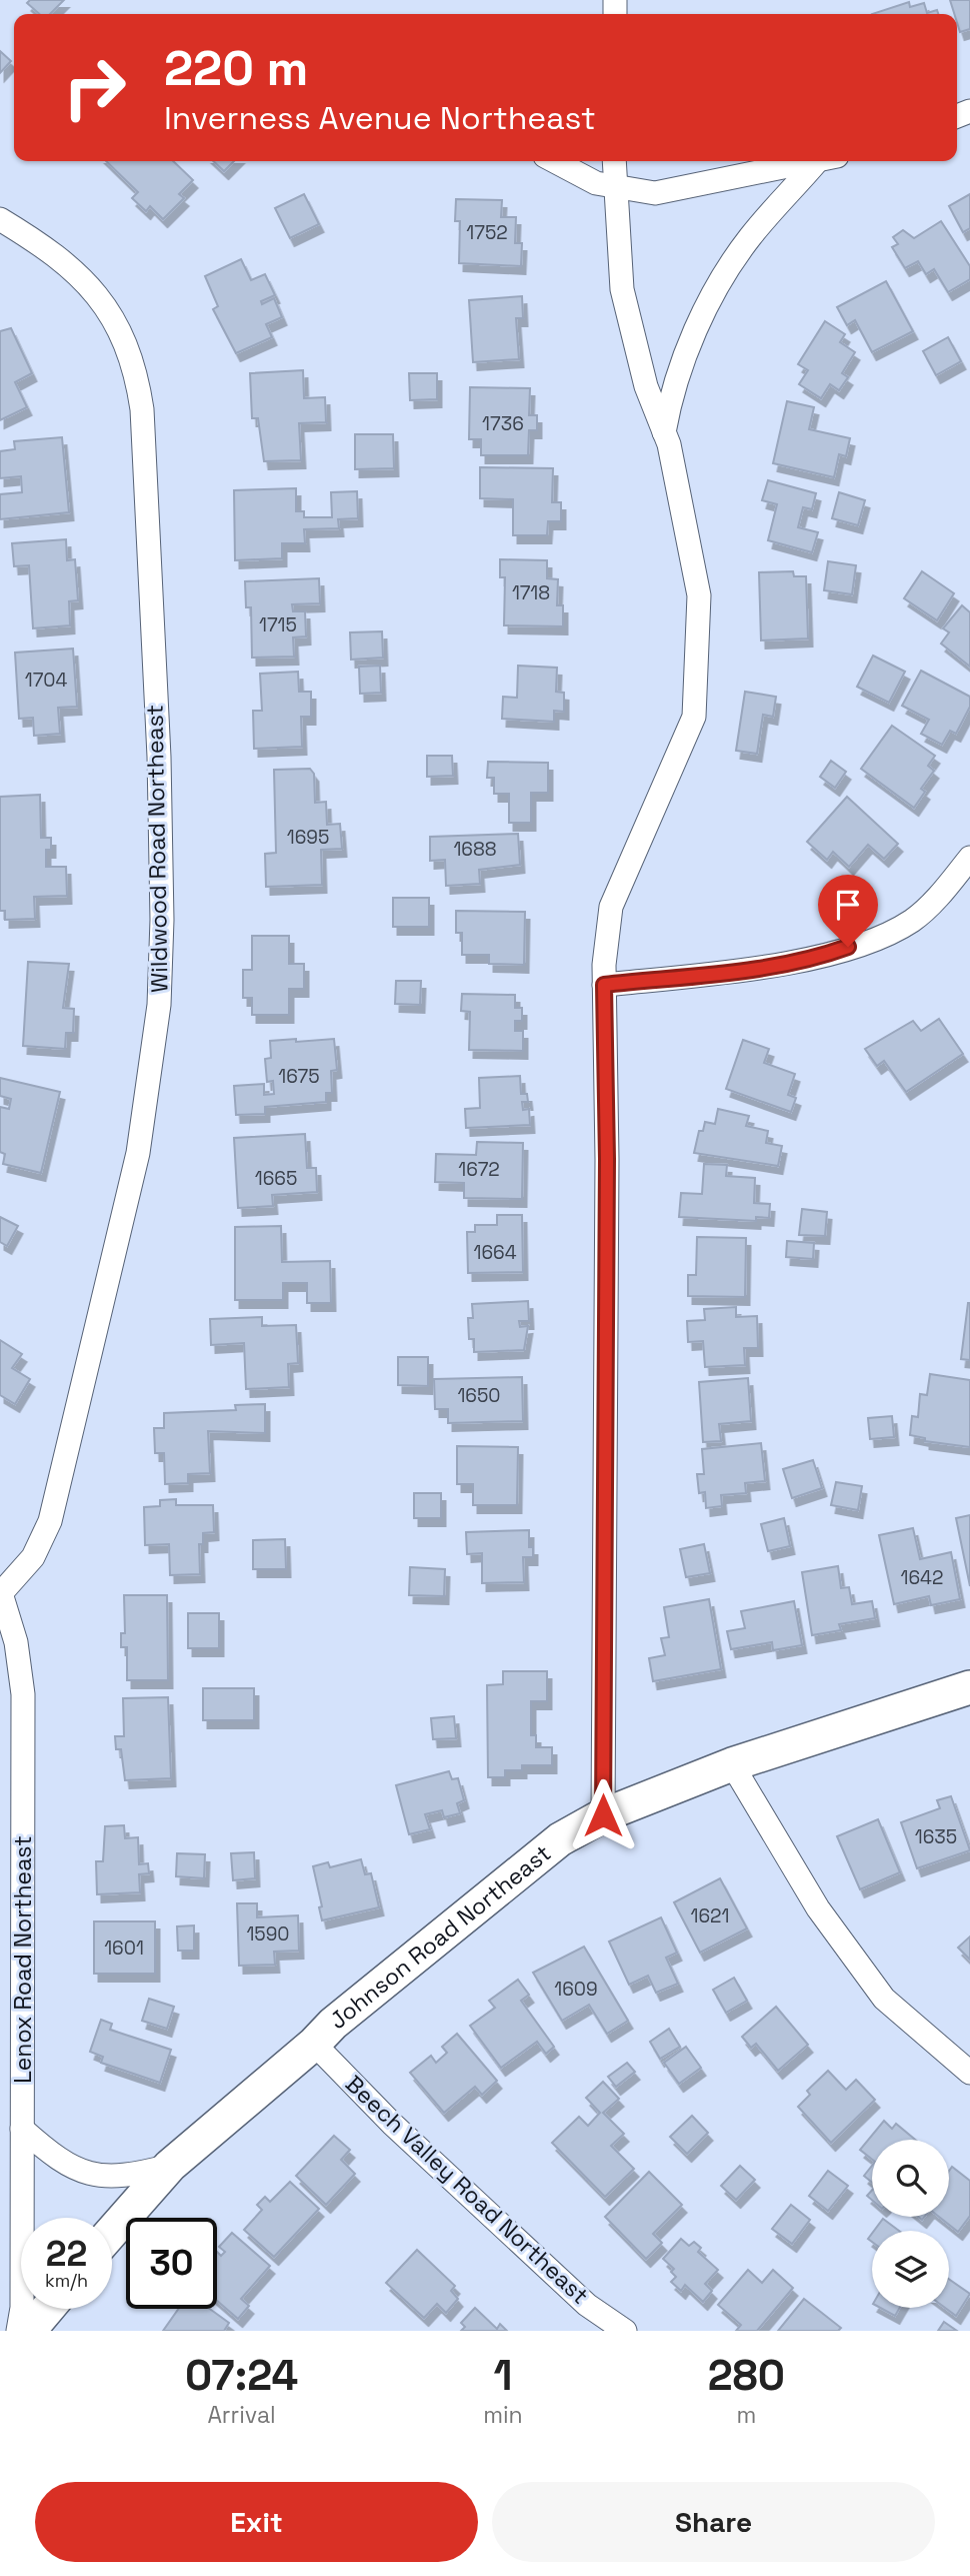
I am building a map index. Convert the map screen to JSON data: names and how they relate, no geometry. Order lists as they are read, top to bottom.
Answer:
{
  "streets": {
    "street": [
      "Wildwood Road Northeast",
      "Johnson Road Northeast",
      "Lenox Road Northeast",
      "Beech Valley Road Northeast"
    ]
  },
  "crossings": [
    ["Wildwood Road Northeast", "Lenox Road Northeast"],
    ["Johnson Road Northeast", "Beech Valley Road Northeast"]
  ],
  "house_numbers": [
    "1752",
    "1736",
    "1718",
    "1715",
    "1704",
    "1695",
    "1688",
    "1675",
    "1672",
    "1665",
    "1664",
    "1650",
    "1642",
    "1635",
    "1621",
    "1590",
    "1601",
    "1609"
  ],
  "page": {
    "turn": ["220 m", "Inverness Avenue Northeast"],
    "speed": "22 km/h",
    "limit": "30",
    "eta": [
      "07:24",
      "Arrival",
      "1",
      "min",
      "280",
      "m"
    ],
    "buttons": ["Exit", "Share"]
  }
}
